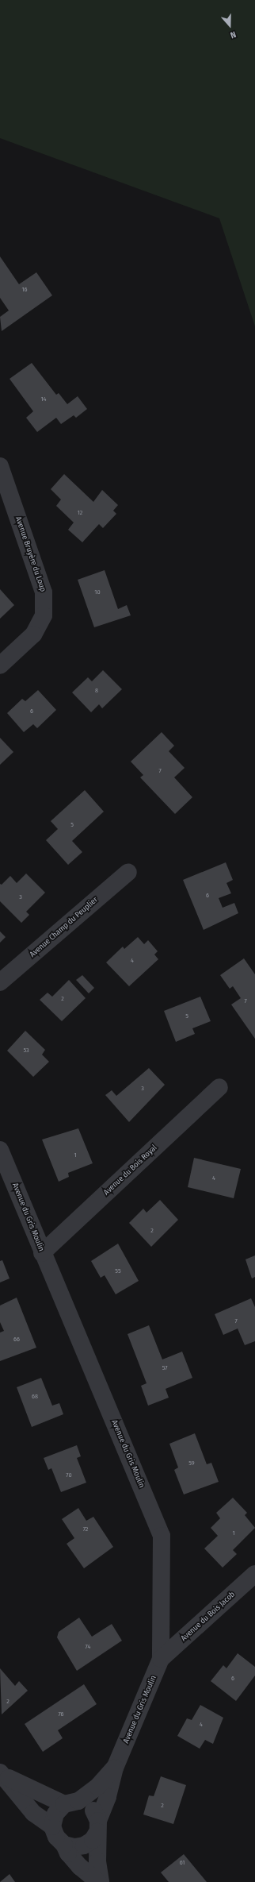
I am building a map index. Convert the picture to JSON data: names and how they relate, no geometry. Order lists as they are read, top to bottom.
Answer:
{
  "streets": {
    "street": [
      "Avenue Bruyère du Loup",
      "Avenue Champ du Peuplier",
      "Avenue du Bois Royal",
      "Avenue du Gris Moulin",
      "Avenue du Bois Jacob"
    ]
  },
  "crossings": [
    ["Avenue du Bois Royal", "Avenue du Gris Moulin"],
    ["Avenue du Gris Moulin", "Avenue du Bois Jacob"]
  ],
  "house_numbers": [
    "16",
    "14",
    "12",
    "10",
    "8",
    "6",
    "7",
    "5",
    "6",
    "3",
    "4",
    "2",
    "7",
    "5",
    "53",
    "3",
    "1",
    "4",
    "2",
    "55",
    "7",
    "66",
    "57",
    "68",
    "59",
    "70",
    "72",
    "1",
    "74",
    "6",
    "2",
    "76",
    "4",
    "2",
    "61"
  ],
  "north": "bottom"
}
